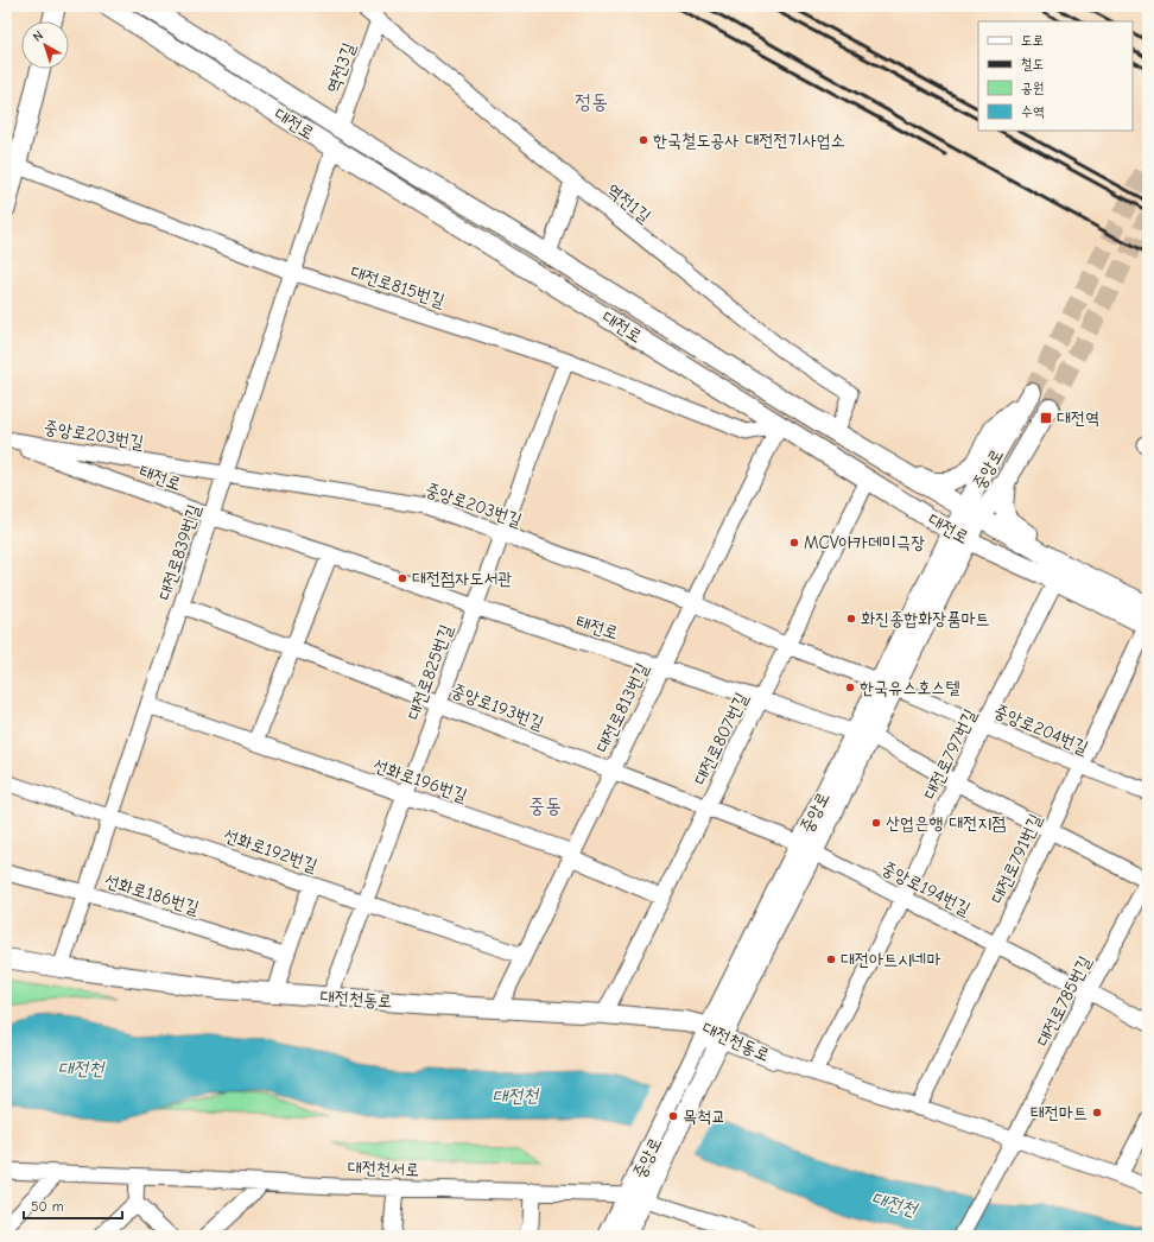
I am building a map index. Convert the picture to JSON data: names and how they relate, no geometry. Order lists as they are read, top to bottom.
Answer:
{
  "streets": {
    "main road": ["대전로", "중앙로", "대전천동로"],
    "street": [
      "역전3길",
      "역전1길",
      "대전로815번길",
      "중앙로203번길",
      "태전로",
      "대전로839번길",
      "대전로825번길",
      "중앙로193번길",
      "대전로813번길",
      "중앙로204번길",
      "대전로807번길",
      "대전로797번길",
      "선화로196번길",
      "선화로192번길",
      "대전로791번길",
      "중앙로194번길",
      "선화로186번길",
      "대전로785번길",
      "대전천서로"
    ]
  },
  "crossings": [
    ["역전3길", "대전로"],
    ["역전3길", "역전1길"],
    ["대전로", "역전1길"],
    ["대전로", "대전로815번길"],
    ["대전로", "중앙로"],
    ["대전로", "대전로839번길"],
    ["대전로", "대전로813번길"],
    ["대전로", "대전로807번길"],
    ["대전로", "대전로797번길"],
    ["대전로", "대전로791번길"],
    ["대전로815번길", "대전로839번길"],
    ["대전로815번길", "대전로825번길"],
    ["대전로815번길", "대전로813번길"],
    ["중앙로203번길", "중앙로"],
    ["중앙로203번길", "태전로"],
    ["중앙로203번길", "대전로839번길"],
    ["중앙로203번길", "대전로825번길"],
    ["중앙로203번길", "대전로813번길"],
    ["중앙로203번길", "중앙로204번길"],
    ["중앙로203번길", "대전로807번길"],
    ["중앙로", "태전로"],
    ["중앙로", "중앙로193번길"],
    ["중앙로", "중앙로204번길"],
    ["중앙로", "중앙로194번길"],
    ["중앙로", "대전천동로"],
    ["중앙로", "대전천서로"],
    ["태전로", "대전로839번길"],
    ["태전로", "대전로825번길"],
    ["태전로", "대전로813번길"],
    ["태전로", "대전로807번길"],
    ["태전로", "대전로797번길"],
    ["태전로", "대전로791번길"],
    ["태전로", "대전로785번길"],
    ["대전로839번길", "중앙로193번길"],
    ["대전로839번길", "선화로196번길"],
    ["대전로839번길", "선화로192번길"],
    ["대전로839번길", "선화로186번길"],
    ["대전로839번길", "대전천동로"],
    ["대전로825번길", "중앙로193번길"],
    ["대전로825번길", "선화로196번길"],
    ["대전로825번길", "선화로192번길"],
    ["대전로825번길", "대전천동로"],
    ["중앙로193번길", "대전로813번길"],
    ["중앙로193번길", "대전로807번길"],
    ["중앙로193번길", "중앙로194번길"],
    ["대전로813번길", "선화로196번길"],
    ["대전로813번길", "선화로192번길"],
    ["대전로813번길", "대전천동로"],
    ["중앙로204번길", "대전로797번길"],
    ["중앙로204번길", "대전로791번길"],
    ["대전로807번길", "선화로196번길"],
    ["대전로807번길", "대전천동로"],
    ["대전로797번길", "중앙로194번길"],
    ["대전로797번길", "대전천동로"],
    ["대전로791번길", "중앙로194번길"],
    ["대전로791번길", "대전천동로"],
    ["중앙로194번길", "대전로785번길"],
    ["대전천동로", "대전로785번길"]
  ],
  "districts": ["정동", "중동"],
  "water": ["대전천"],
  "places": {
    "other": [
      "한국철도공사 대전전기사업소",
      "MCV아카데미극장",
      "대전점자도서관",
      "화진종합화장품마트",
      "한국유스호스텔",
      "산업은행 대전지점",
      "대전아트시네마",
      "태전마트",
      "목척교"
    ],
    "transit": ["대전역"]
  },
  "legend": [
    "도로",
    "철도",
    "공원",
    "수역"
  ],
  "scale_bar": "50 m",
  "north": "top left"
}
